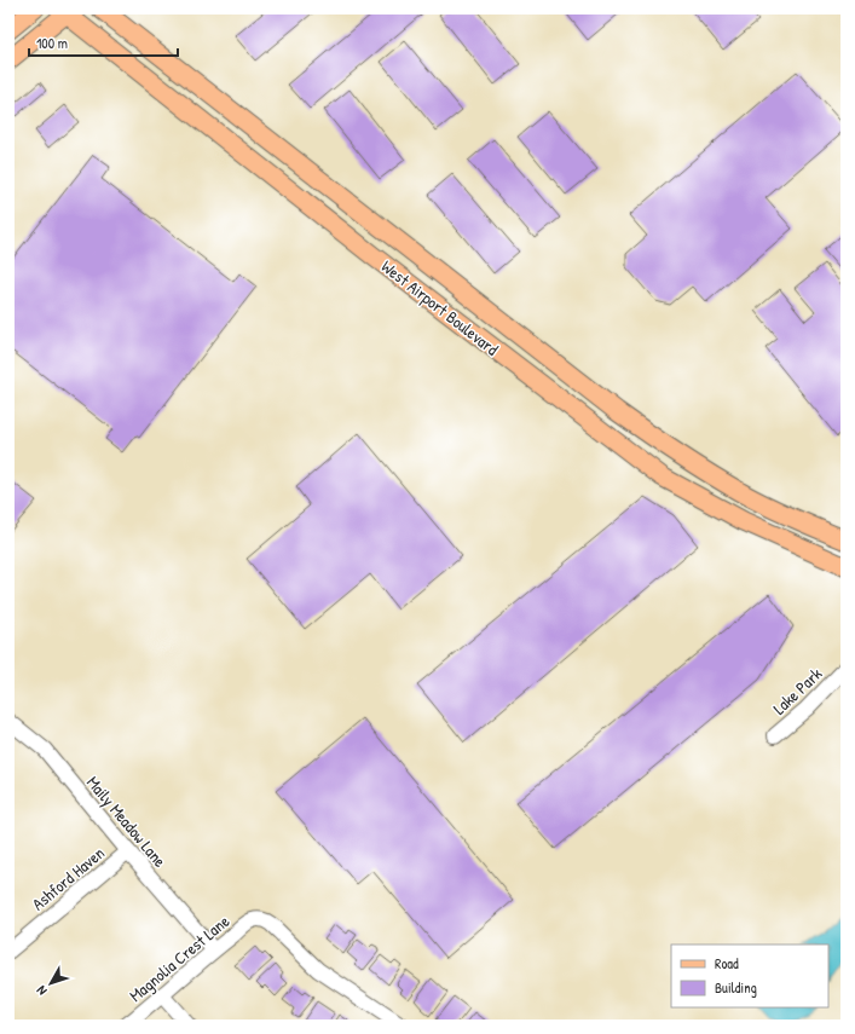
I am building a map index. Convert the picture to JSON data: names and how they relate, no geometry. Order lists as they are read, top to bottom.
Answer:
{
  "streets": {
    "main road": ["West Airport Boulevard"],
    "street": [
      "Lake Park",
      "Maily Meadow Lane",
      "Ashford Haven",
      "Magnolia Crest Lane"
    ]
  },
  "crossings": [
    ["Maily Meadow Lane", "Ashford Haven"],
    ["Maily Meadow Lane", "Magnolia Crest Lane"]
  ],
  "legend": ["Road", "Building"],
  "scale_bar": "100 m",
  "north": "bottom left"
}
